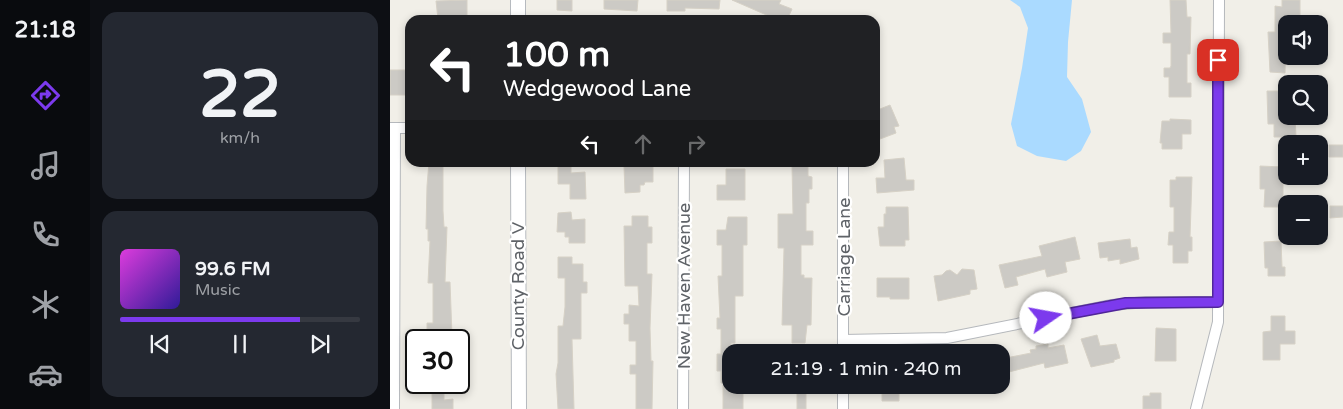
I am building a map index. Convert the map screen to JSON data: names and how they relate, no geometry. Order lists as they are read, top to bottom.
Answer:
{
  "streets": {
    "main road": ["County Road V"],
    "street": ["Carriage Lane", "New Haven Avenue"]
  },
  "page": {
    "tabs": "21:18",
    "tile": ["22", "km/h"],
    "map_buttons": ["+", "−"],
    "turn": ["100 m", "Wedgewood Lane"],
    "song": ["99.6 FM", "Music"],
    "limit": "30",
    "trip": "21:19 · 1 min · 240 m"
  }
}
